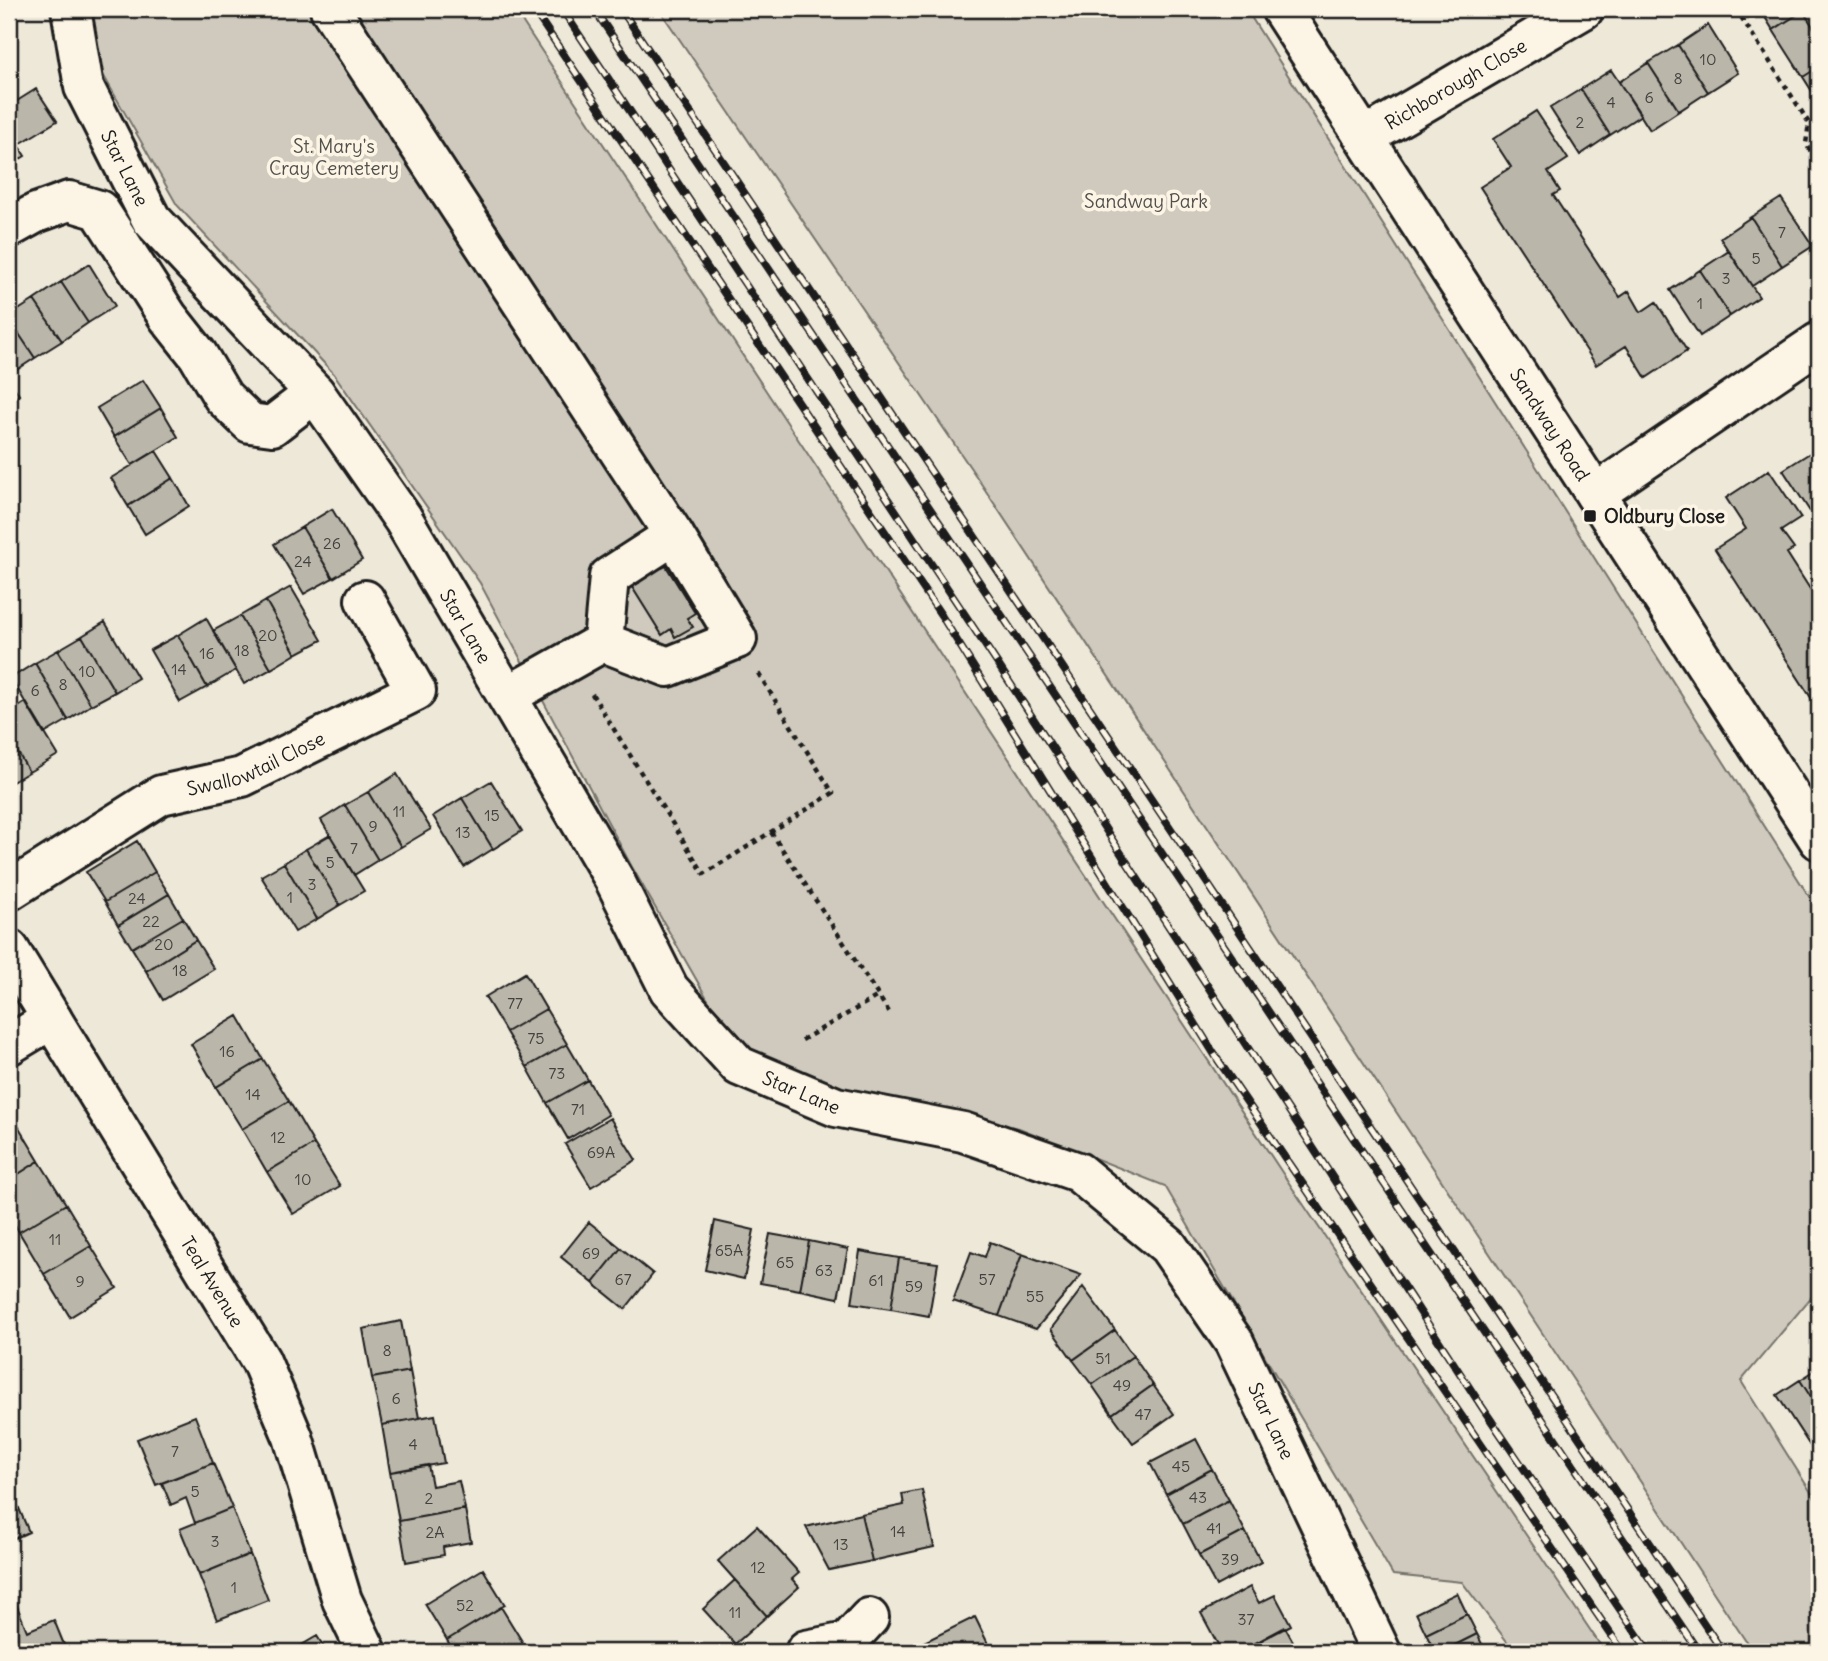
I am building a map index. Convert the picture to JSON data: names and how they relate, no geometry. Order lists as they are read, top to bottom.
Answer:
{
  "streets": {
    "street": [
      "Richborough Close",
      "Star Lane",
      "Sandway Road",
      "Swallowtail Close",
      "Teal Avenue"
    ]
  },
  "crossings": [
    ["Richborough Close", "Sandway Road"]
  ],
  "parks": ["St. Mary's Cray Cemetery", "Sandway Park"],
  "places": {
    "transit": ["Oldbury Close"]
  },
  "house_numbers": [
    "10",
    "8",
    "6",
    "4",
    "2",
    "7",
    "5",
    "3",
    "1",
    "26",
    "24",
    "20",
    "18",
    "16",
    "14",
    "10",
    "8",
    "6",
    "11",
    "15",
    "9",
    "13",
    "7",
    "5",
    "3",
    "1",
    "24",
    "22",
    "20",
    "18",
    "77",
    "75",
    "16",
    "73",
    "14",
    "71",
    "12",
    "69A",
    "10",
    "11",
    "65A",
    "69",
    "65",
    "63",
    "67",
    "57",
    "61",
    "9",
    "59",
    "55",
    "8",
    "51",
    "49",
    "6",
    "47",
    "4",
    "7",
    "45",
    "5",
    "43",
    "2",
    "41",
    "14",
    "2A",
    "3",
    "13",
    "39",
    "12",
    "1",
    "52",
    "11",
    "37"
  ]
}
